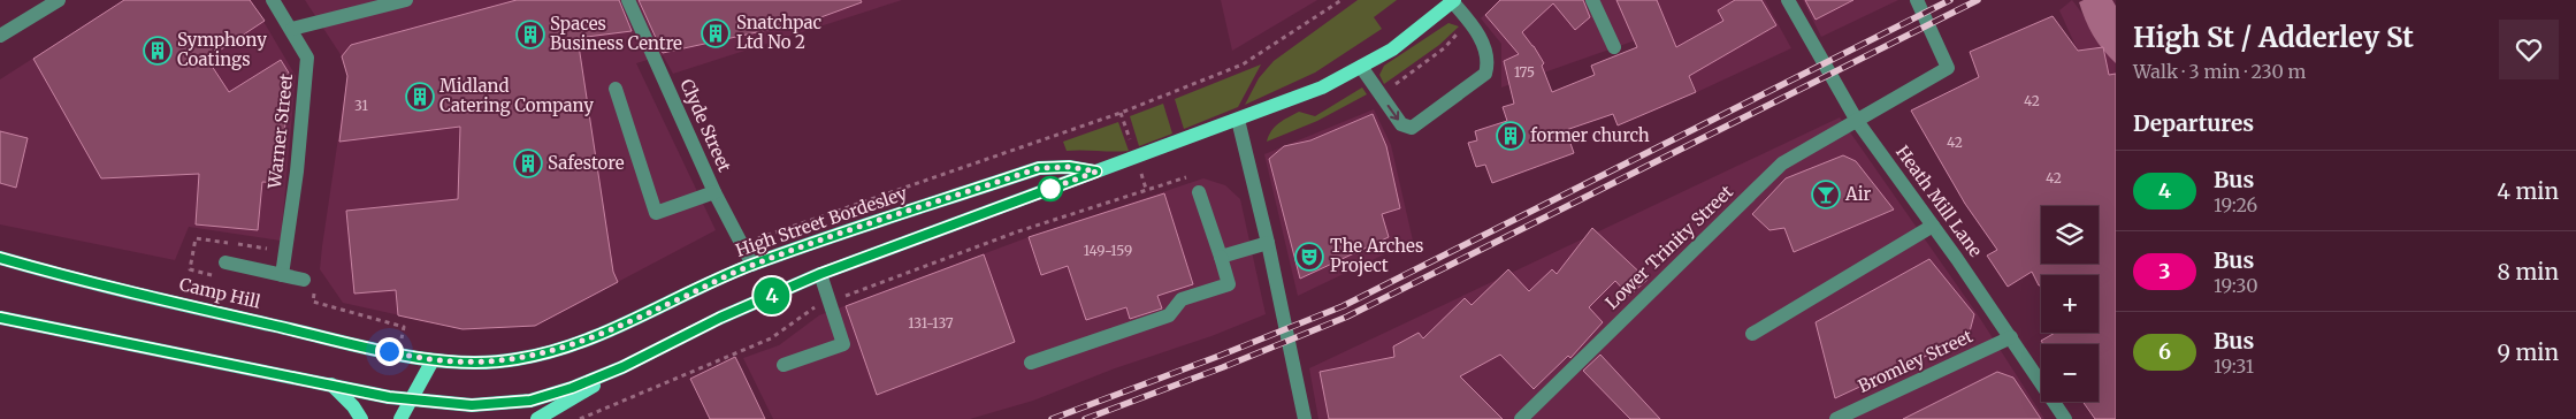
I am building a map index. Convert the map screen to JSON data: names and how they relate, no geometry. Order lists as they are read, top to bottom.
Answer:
{
  "streets": {
    "main road": ["High Street Bordesley", "Camp Hill"],
    "street": [
      "Clyde Street",
      "Warner Street",
      "Heath Mill Lane",
      "Lower Trinity Street",
      "Bromley Street"
    ]
  },
  "crossings": [
    ["Clyde Street", "High Street Bordesley"],
    ["Heath Mill Lane", "Lower Trinity Street"],
    ["Heath Mill Lane", "Bromley Street"],
    ["High Street Bordesley", "Camp Hill"]
  ],
  "places": {
    "building": [
      "Snatchpac Ltd No 2",
      "Spaces Business Centre",
      "Symphony Coatings",
      "Midland Catering Company",
      "former church",
      "Safestore"
    ],
    "bar": ["Air"],
    "theatre": ["The Arches Project"]
  },
  "lines": ["bus line 4"],
  "house_numbers": [
    "175",
    "42",
    "31",
    "42",
    "42",
    "149-159",
    "131-137"
  ],
  "page": {
    "on_map": "4",
    "heading": [
      ["High St / Adderley St", "Walk · 3 min · 230 m"],
      "Departures"
    ],
    "list": [
      {
        "mark": "4",
        "name": "Bus",
        "note": "19:26",
        "value": "4 min"
      },
      {
        "mark": "3",
        "name": "Bus",
        "note": "19:30",
        "value": "8 min"
      },
      {
        "mark": "6",
        "name": "Bus",
        "note": "19:31",
        "value": "9 min"
      }
    ],
    "map_buttons": ["+", "−"]
  }
}
